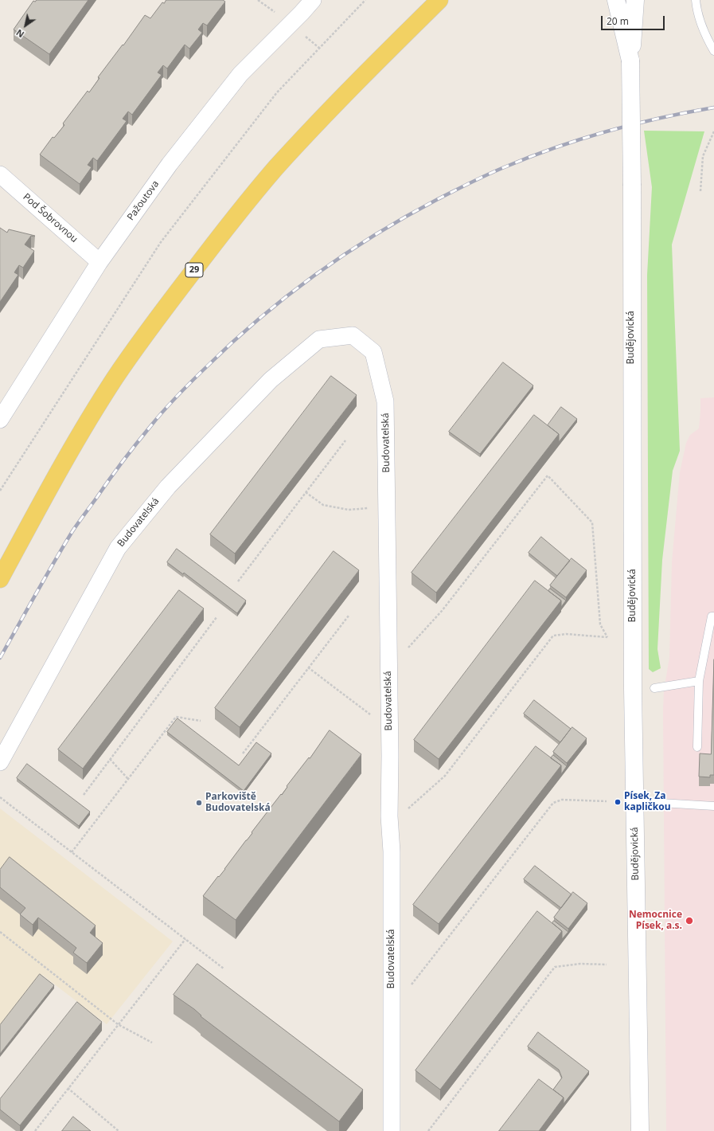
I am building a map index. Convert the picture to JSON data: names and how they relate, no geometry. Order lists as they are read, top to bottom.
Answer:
{
  "streets": {
    "main road": ["29"],
    "street": [
      "Pažoutova",
      "Pod Šobrovnou",
      "Budějovická",
      "Budovatelská"
    ]
  },
  "crossings": [
    ["Pažoutova", "Pod Šobrovnou"]
  ],
  "places": ["Písek, Za kapličkou", "Parkoviště Budovatelská", "Nemocnice Písek, a.s."],
  "scale_bar": "20 m",
  "north": "bottom left"
}
